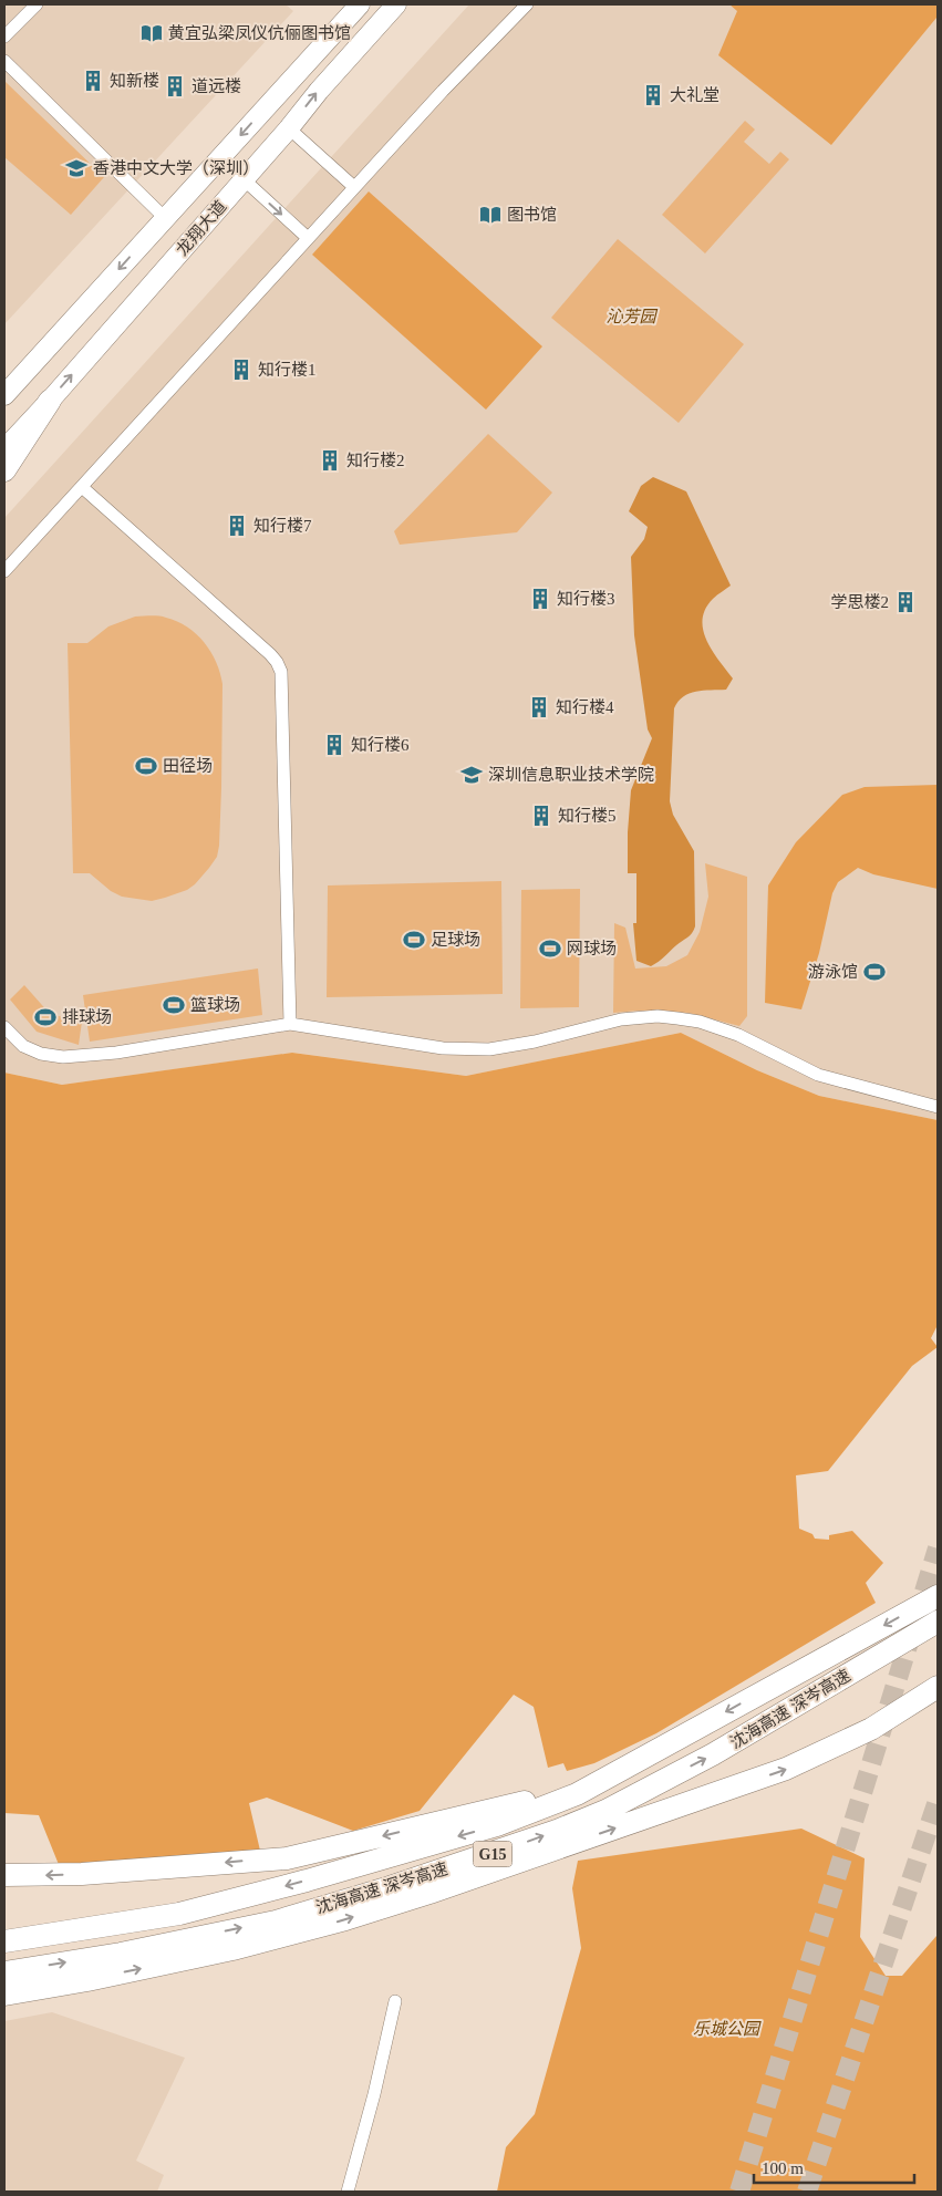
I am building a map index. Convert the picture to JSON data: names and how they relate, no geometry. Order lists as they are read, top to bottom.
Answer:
{
  "streets": {
    "highway": ["沈海高速 深岑高速", "G15"],
    "main road": ["龙翔大道"]
  },
  "parks": ["沁芳园", "乐城公园"],
  "places": {
    "library": ["黄宜弘梁凤仪伉俪图书馆", "图书馆"],
    "building": [
      "知新楼",
      "道远楼",
      "大礼堂",
      "知行楼1",
      "知行楼2",
      "知行楼7",
      "知行楼3",
      "学思楼2",
      "知行楼4",
      "知行楼6",
      "知行楼5"
    ],
    "school or university": ["香港中文大学（深圳）", "深圳信息职业技术学院"],
    "sports": [
      "田径场",
      "足球场",
      "网球场",
      "游泳馆",
      "篮球场",
      "排球场"
    ]
  },
  "scale_bar": "100 m"
}
